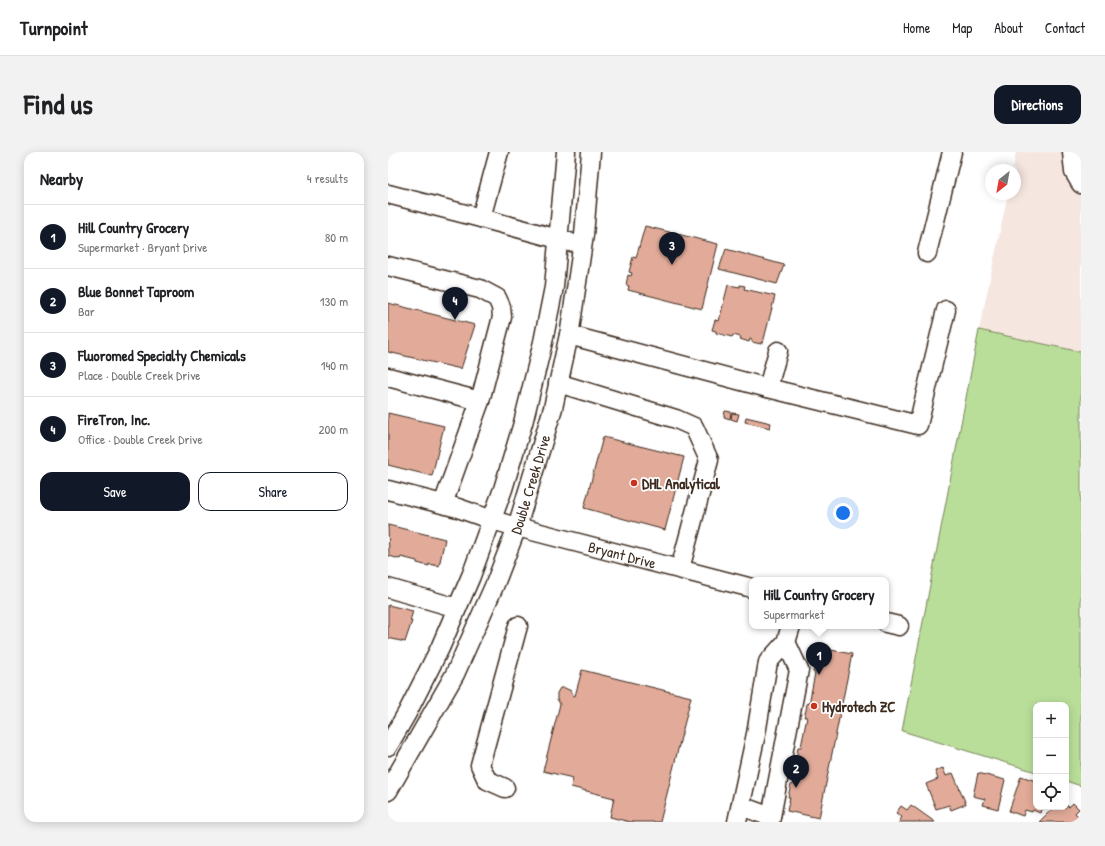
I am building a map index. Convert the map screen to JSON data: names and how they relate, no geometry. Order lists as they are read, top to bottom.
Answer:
{
  "streets": {
    "street": ["Double Creek Drive", "Bryant Drive"]
  },
  "crossings": [
    ["Double Creek Drive", "Bryant Drive"]
  ],
  "places": ["DHL Analytical", "Hydrotech ZC"],
  "north": "bottom left",
  "page": {
    "header": "Turnpoint",
    "nav": [
      "Home",
      "Map",
      "About",
      "Contact"
    ],
    "title": "Find us",
    "buttons": [
      "Directions",
      ["Save", "Share"]
    ],
    "heading": ["Nearby", "4 results"],
    "list": [
      {
        "mark": "1",
        "name": "Hill Country Grocery",
        "note": "Supermarket · Bryant Drive",
        "value": "80 m"
      },
      {
        "mark": "2",
        "name": "Blue Bonnet Taproom",
        "note": "Bar",
        "value": "130 m"
      },
      {
        "mark": "3",
        "name": "Fluoromed Specialty Chemicals",
        "note": "Place · Double Creek Drive",
        "value": "140 m"
      },
      {
        "mark": "4",
        "name": "FireTron, Inc.",
        "note": "Office · Double Creek Drive",
        "value": "200 m"
      }
    ],
    "pins": [
      "3",
      "4",
      "1",
      "2"
    ],
    "popup": ["Hill Country Grocery", "Supermarket"],
    "map_buttons": ["+", "−"]
  }
}
